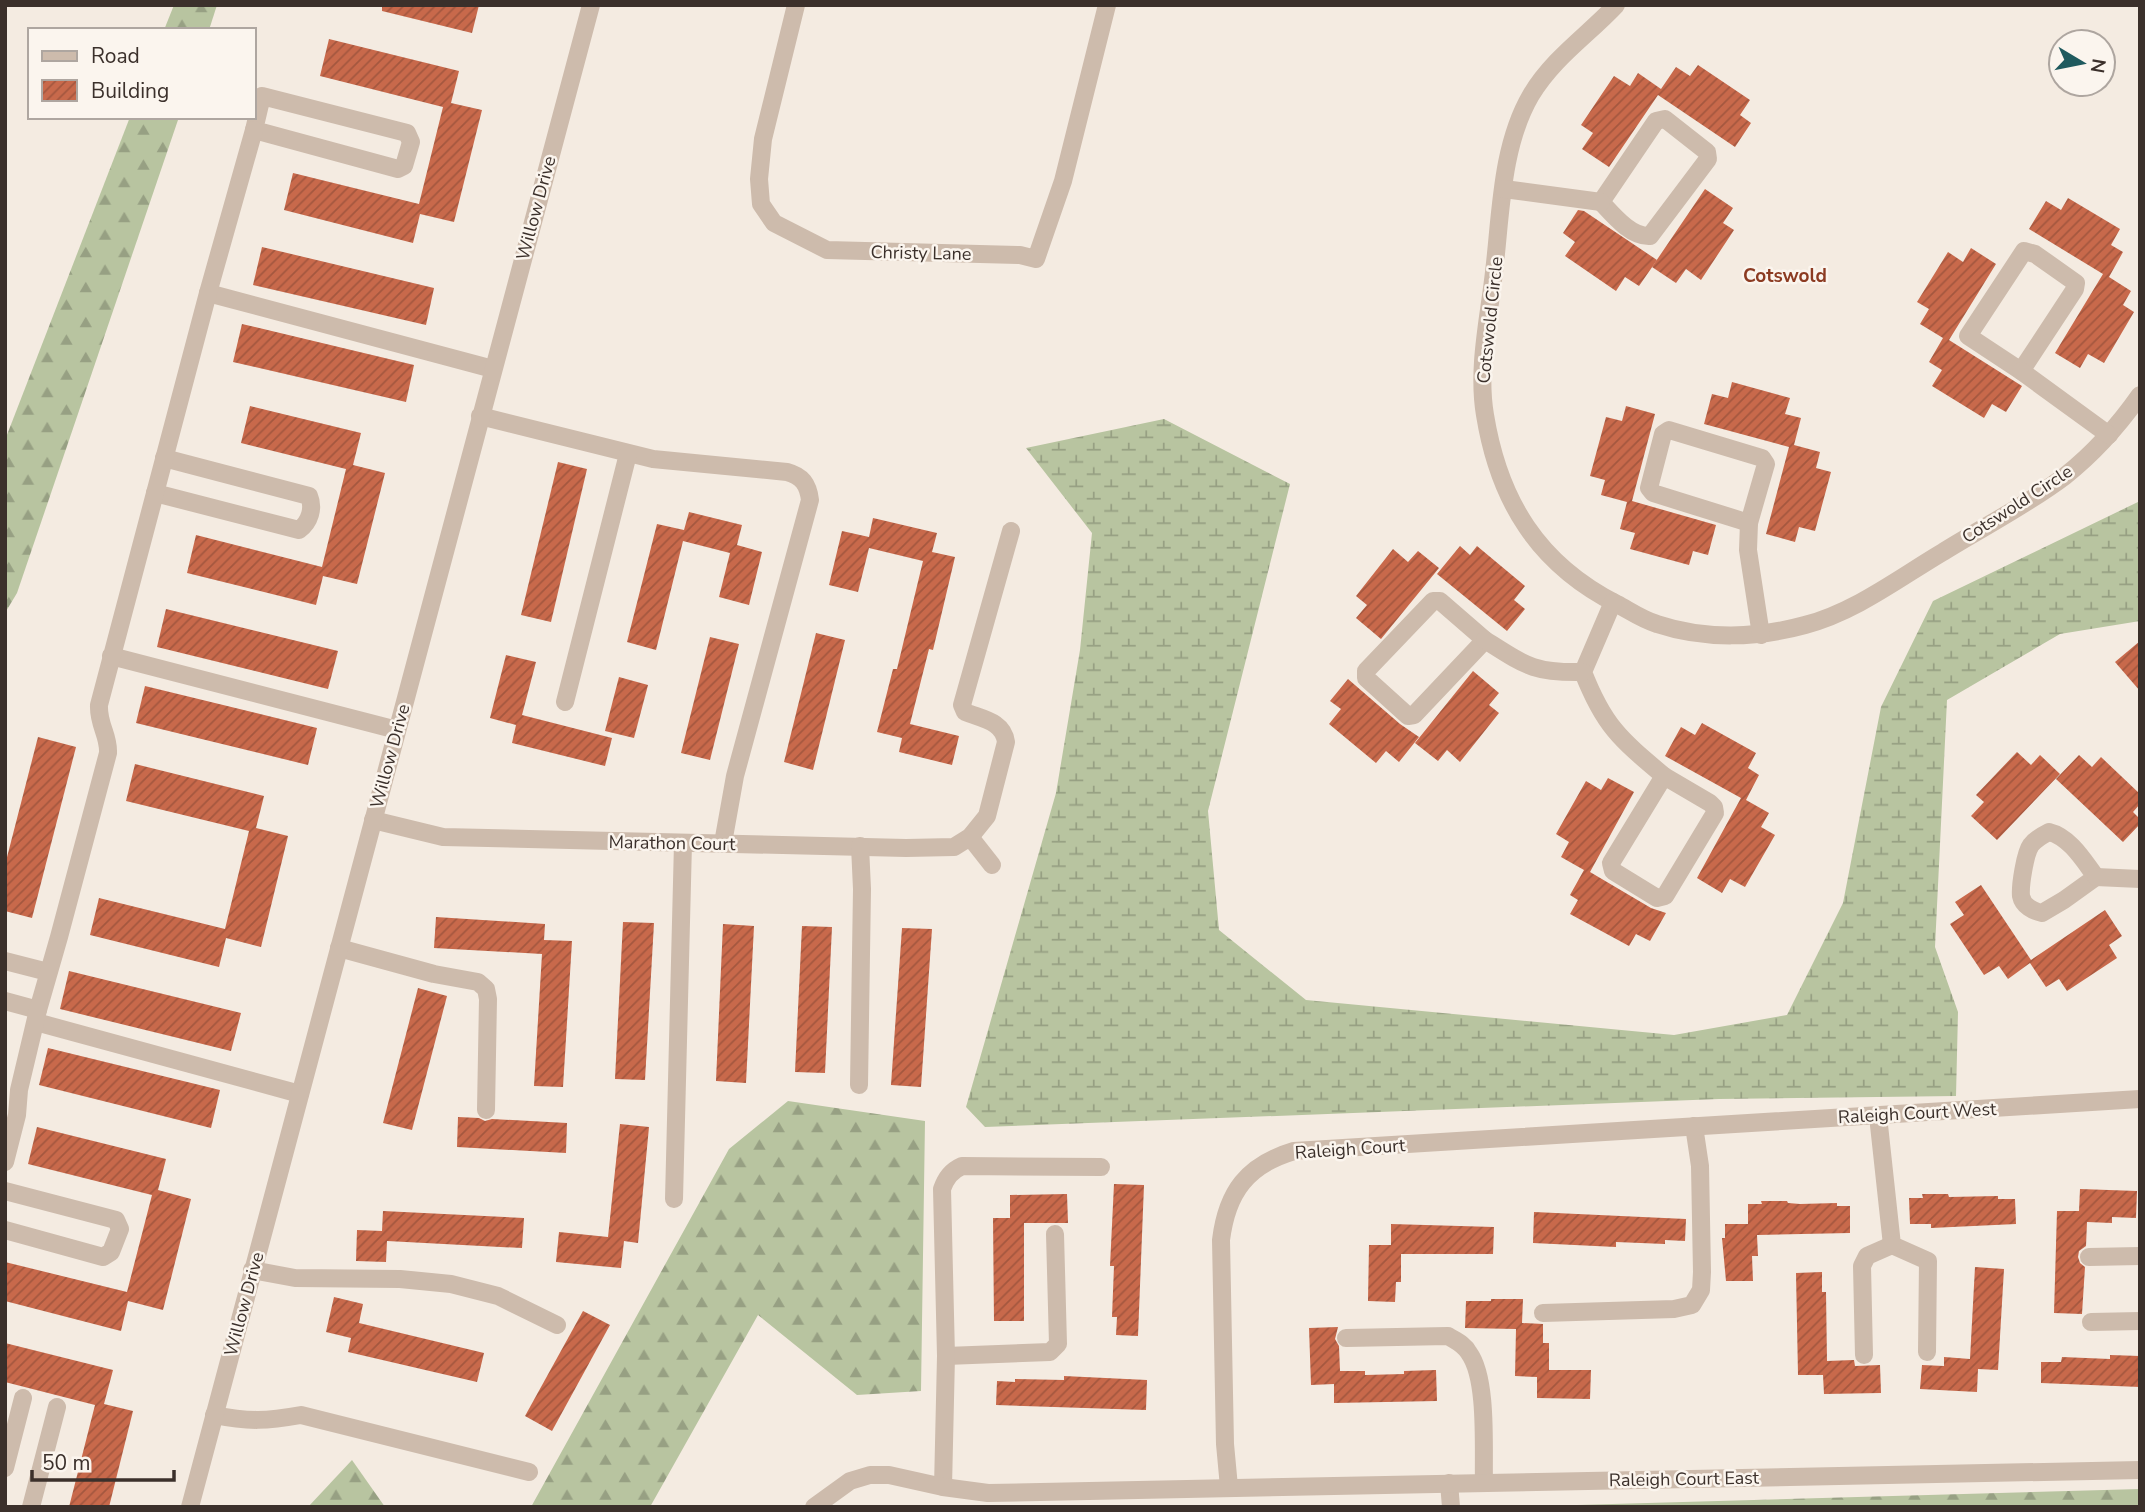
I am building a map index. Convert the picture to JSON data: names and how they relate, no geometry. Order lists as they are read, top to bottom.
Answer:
{
  "streets": {
    "street": [
      "Willow Drive",
      "Christy Lane",
      "Cotswold Circle",
      "Marathon Court",
      "Raleigh Court West",
      "Raleigh Court",
      "Raleigh Court East"
    ]
  },
  "crossings": [
    ["Willow Drive", "Marathon Court"],
    ["Raleigh Court West", "Raleigh Court"],
    ["Raleigh Court", "Raleigh Court East"]
  ],
  "districts": ["Cotswold"],
  "legend": ["Road", "Building"],
  "scale_bar": "50 m",
  "north": "right"
}
